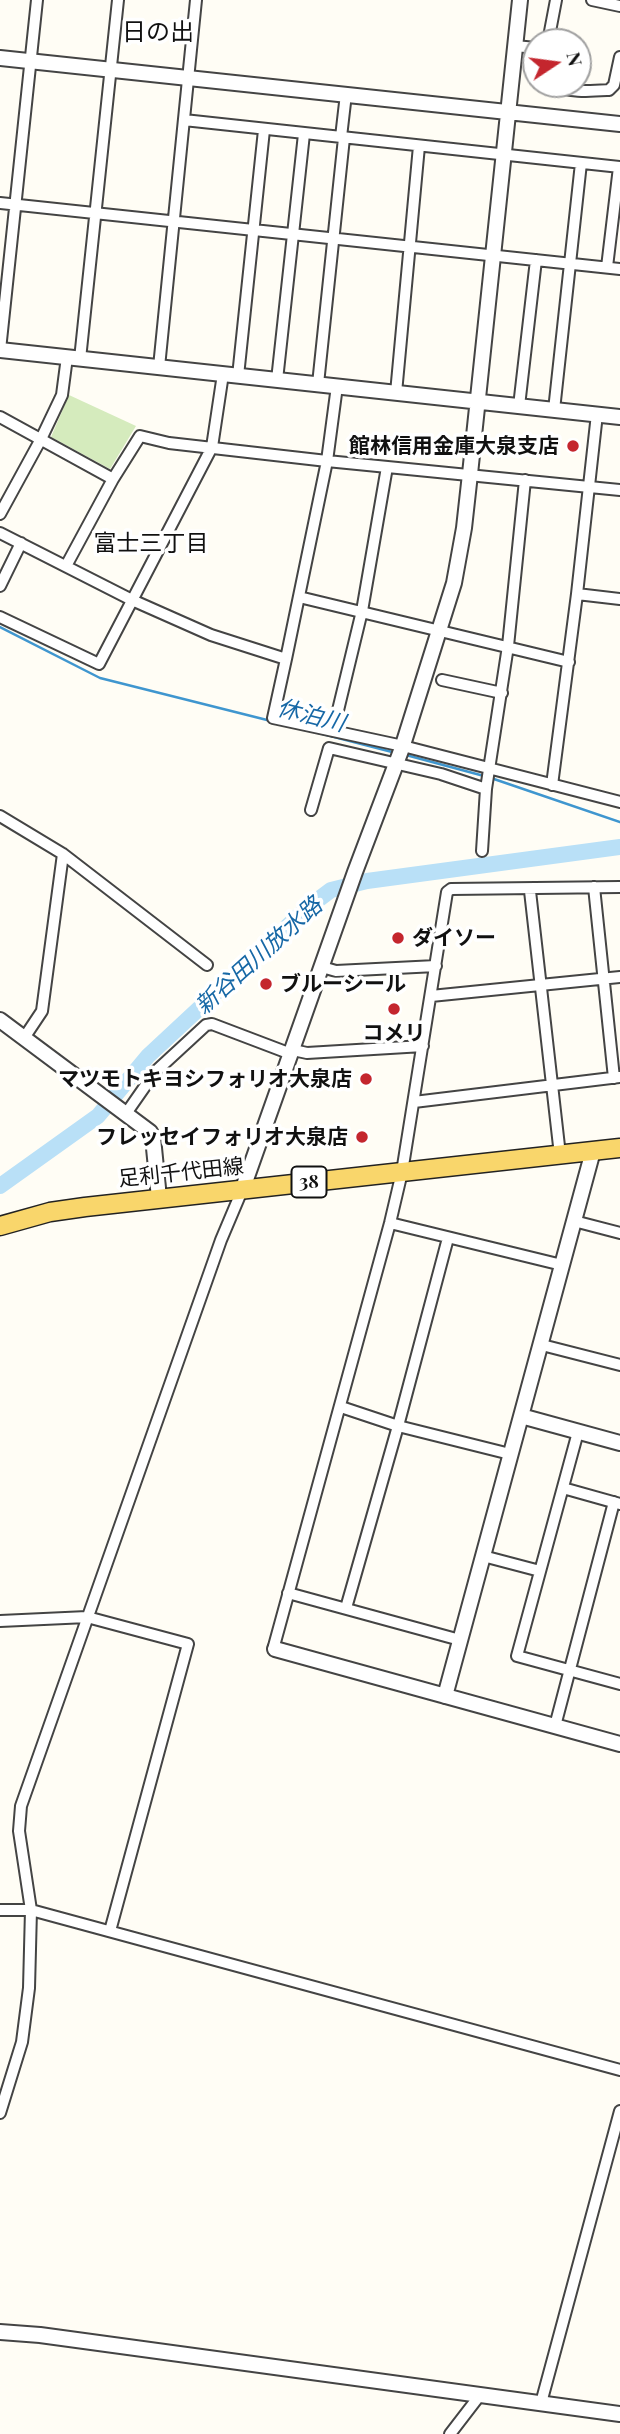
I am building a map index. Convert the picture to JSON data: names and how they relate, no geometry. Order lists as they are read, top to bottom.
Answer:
{
  "streets": {
    "main road": ["足利千代田線", "38"]
  },
  "districts": ["日の出", "富士三丁目"],
  "water": ["休泊川", "新谷田川放水路"],
  "places": [
    "館林信用金庫大泉支店",
    "ダイソー",
    "ブルーシール",
    "コメリ",
    "マツモトキヨシフォリオ大泉店",
    "フレッセイフォリオ大泉店"
  ],
  "north": "right"
}
